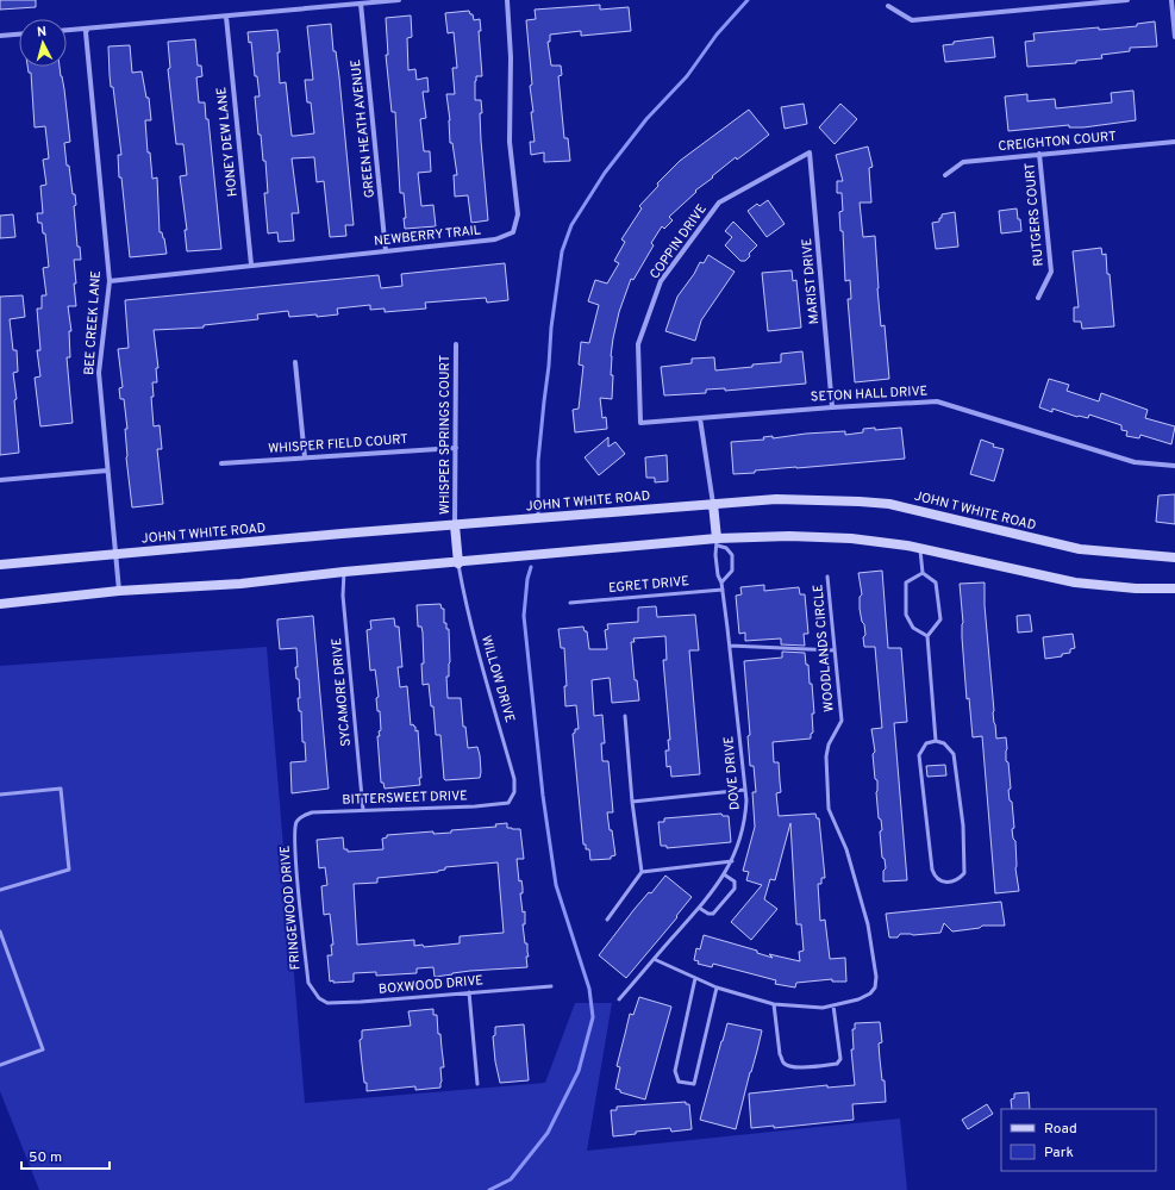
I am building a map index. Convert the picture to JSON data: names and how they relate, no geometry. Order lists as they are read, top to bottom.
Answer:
{
  "streets": {
    "main road": ["JOHN T WHITE ROAD"],
    "street": [
      "GREEN HEATH AVENUE",
      "HONEY DEW LANE",
      "CREIGHTON COURT",
      "RUTGERS COURT",
      "NEWBERRY TRAIL",
      "COPPIN DRIVE",
      "MARIST DRIVE",
      "BEE CREEK LANE",
      "SETON HALL DRIVE",
      "WHISPER SPRINGS COURT",
      "WHISPER FIELD COURT"
    ],
    "lane": [
      "EGRET DRIVE",
      "WOODLANDS CIRCLE",
      "WILLOW DRIVE",
      "SYCAMORE DRIVE",
      "DOVE DRIVE",
      "BITTERSWEET DRIVE",
      "FRINGEWOOD DRIVE",
      "BOXWOOD DRIVE"
    ]
  },
  "crossings": [
    ["GREEN HEATH AVENUE", "NEWBERRY TRAIL"],
    ["HONEY DEW LANE", "NEWBERRY TRAIL"],
    ["CREIGHTON COURT", "RUTGERS COURT"],
    ["NEWBERRY TRAIL", "BEE CREEK LANE"],
    ["COPPIN DRIVE", "MARIST DRIVE"],
    ["COPPIN DRIVE", "SETON HALL DRIVE"],
    ["MARIST DRIVE", "SETON HALL DRIVE"],
    ["BEE CREEK LANE", "JOHN T WHITE ROAD"],
    ["WHISPER SPRINGS COURT", "WHISPER FIELD COURT"],
    ["WHISPER SPRINGS COURT", "JOHN T WHITE ROAD"],
    ["EGRET DRIVE", "DOVE DRIVE"],
    ["WOODLANDS CIRCLE", "DOVE DRIVE"],
    ["WILLOW DRIVE", "BITTERSWEET DRIVE"],
    ["SYCAMORE DRIVE", "BITTERSWEET DRIVE"],
    ["BITTERSWEET DRIVE", "FRINGEWOOD DRIVE"],
    ["FRINGEWOOD DRIVE", "BOXWOOD DRIVE"]
  ],
  "legend": ["Road", "Park"],
  "scale_bar": "50 m",
  "north": "top"
}
